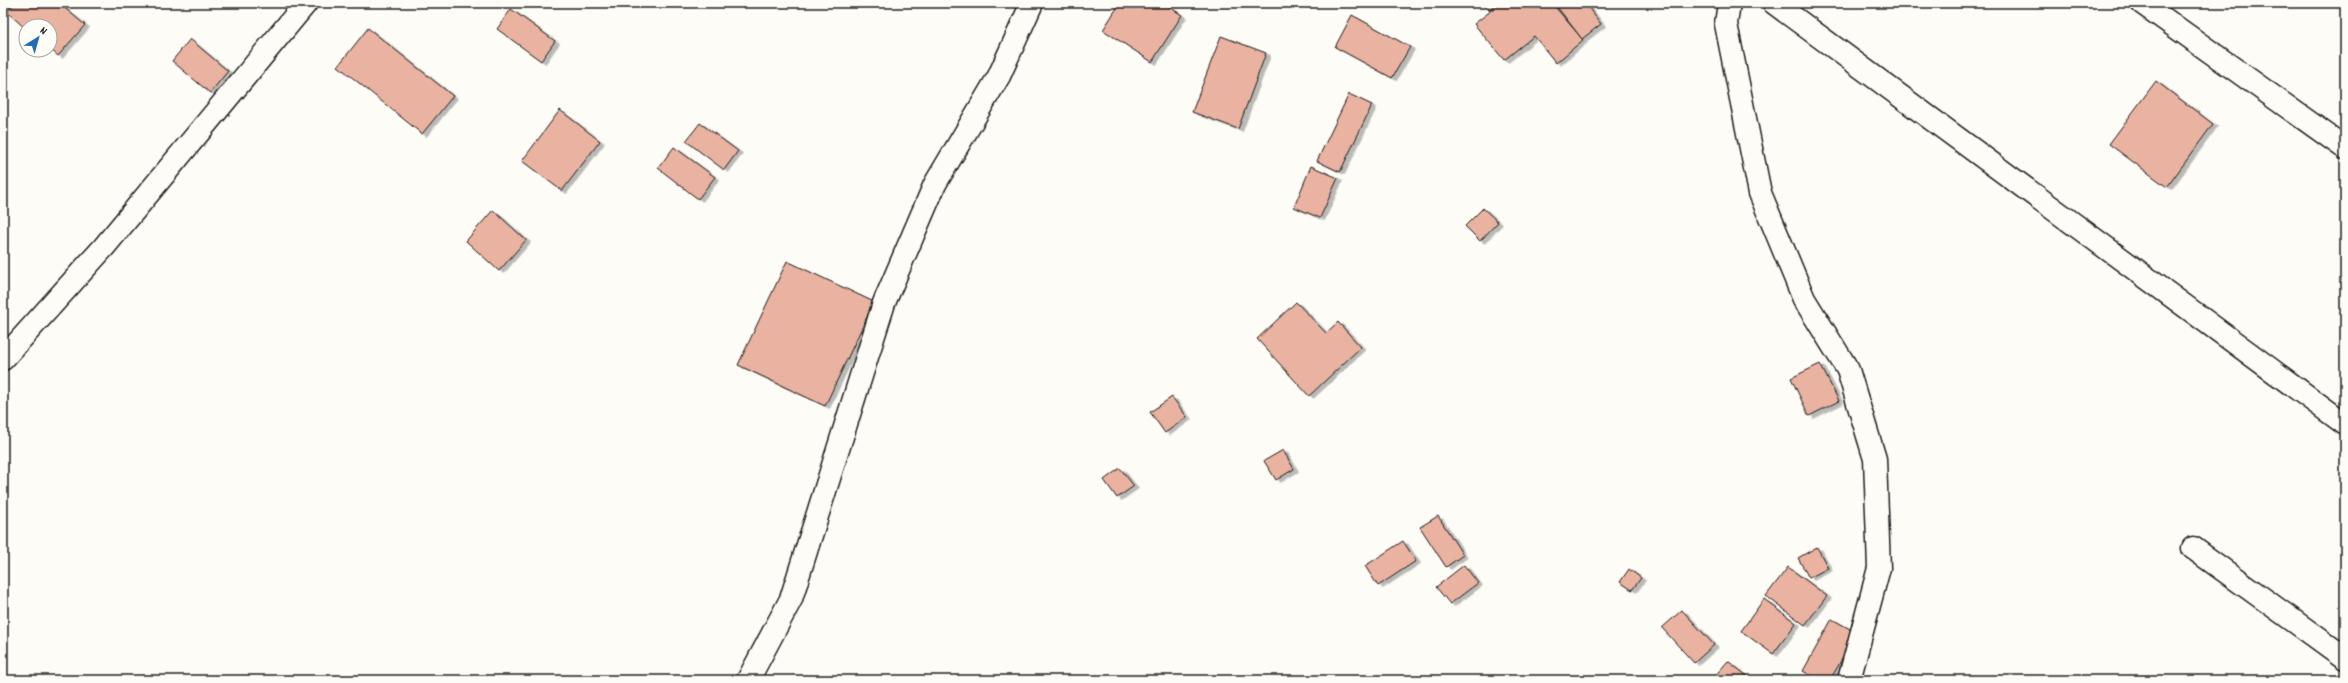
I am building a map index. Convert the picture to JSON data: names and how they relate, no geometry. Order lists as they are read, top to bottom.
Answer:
{
  "north": "top right"
}
